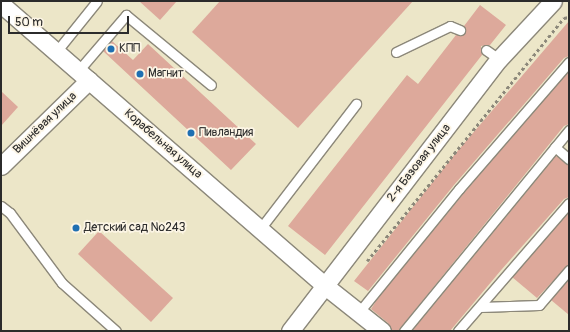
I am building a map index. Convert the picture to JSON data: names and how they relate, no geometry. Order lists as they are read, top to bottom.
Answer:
{
  "streets": {
    "street": ["Вишнёвая улица", "Корабельная улица", "2-я Базовая улица"]
  },
  "crossings": [
    ["Вишнёвая улица", "Корабельная улица"],
    ["Корабельная улица", "2-я Базовая улица"]
  ],
  "places": [
    "КПП",
    "Магнит",
    "Пивландия",
    "Детский сад №243"
  ],
  "scale_bar": "50 m"
}
